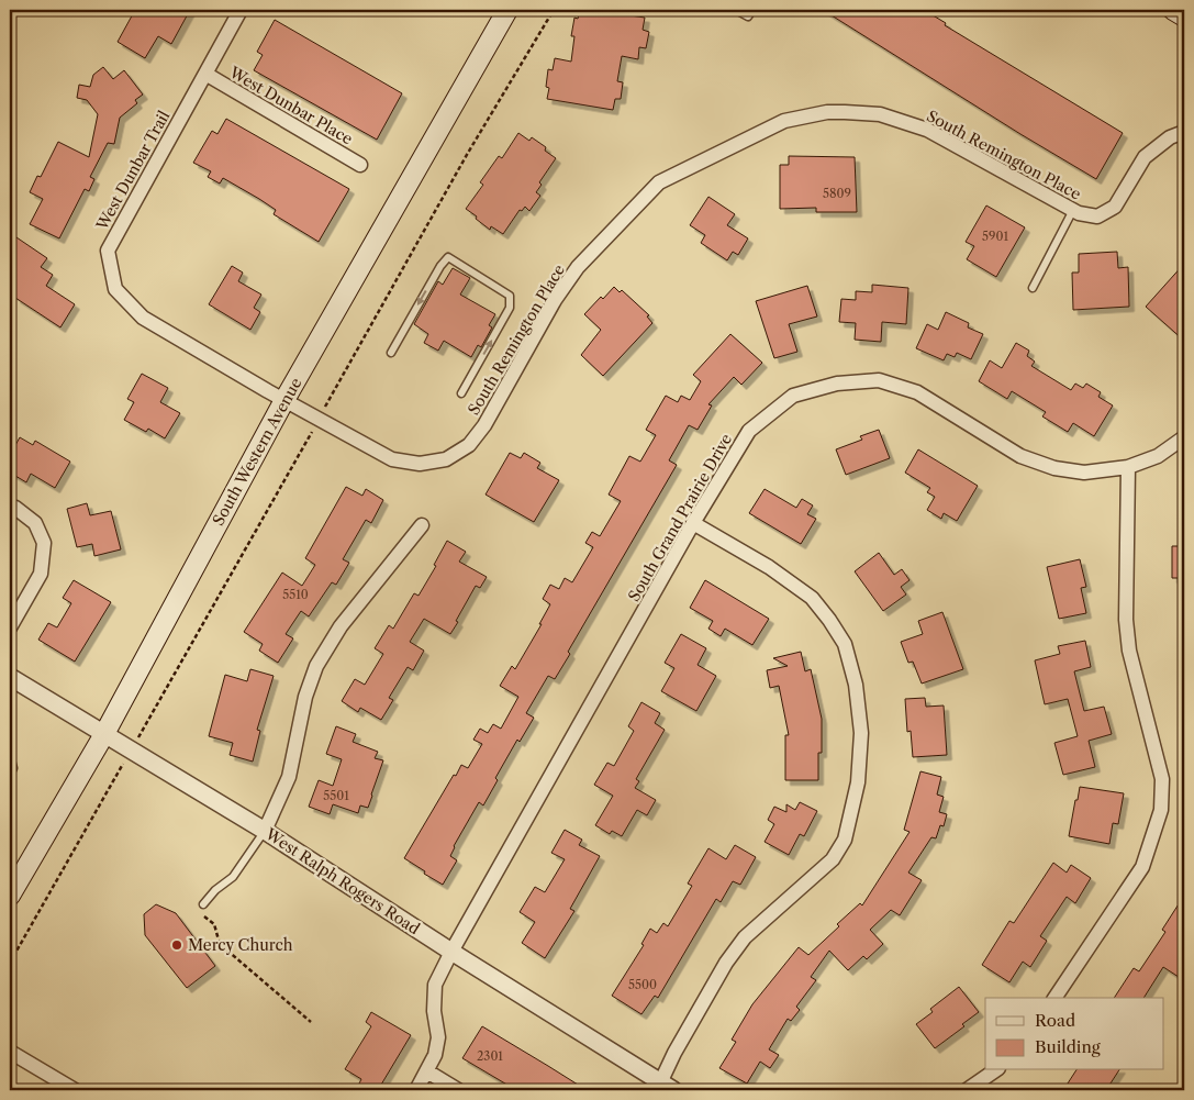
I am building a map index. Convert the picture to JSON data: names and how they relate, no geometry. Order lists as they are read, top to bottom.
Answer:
{
  "streets": {
    "main road": ["South Western Avenue"],
    "street": [
      "West Dunbar Place",
      "South Remington Place",
      "West Dunbar Trail",
      "South Grand Prairie Drive",
      "West Ralph Rogers Road"
    ]
  },
  "crossings": [
    ["West Dunbar Place", "West Dunbar Trail"],
    ["South Remington Place", "West Dunbar Trail"],
    ["South Remington Place", "South Western Avenue"],
    ["West Dunbar Trail", "South Western Avenue"],
    ["South Western Avenue", "West Ralph Rogers Road"],
    ["South Grand Prairie Drive", "West Ralph Rogers Road"]
  ],
  "places": ["Mercy Church"],
  "house_numbers": [
    "5809",
    "5901",
    "5510",
    "5501",
    "5500",
    "2301"
  ],
  "legend": ["Road", "Building"]
}
